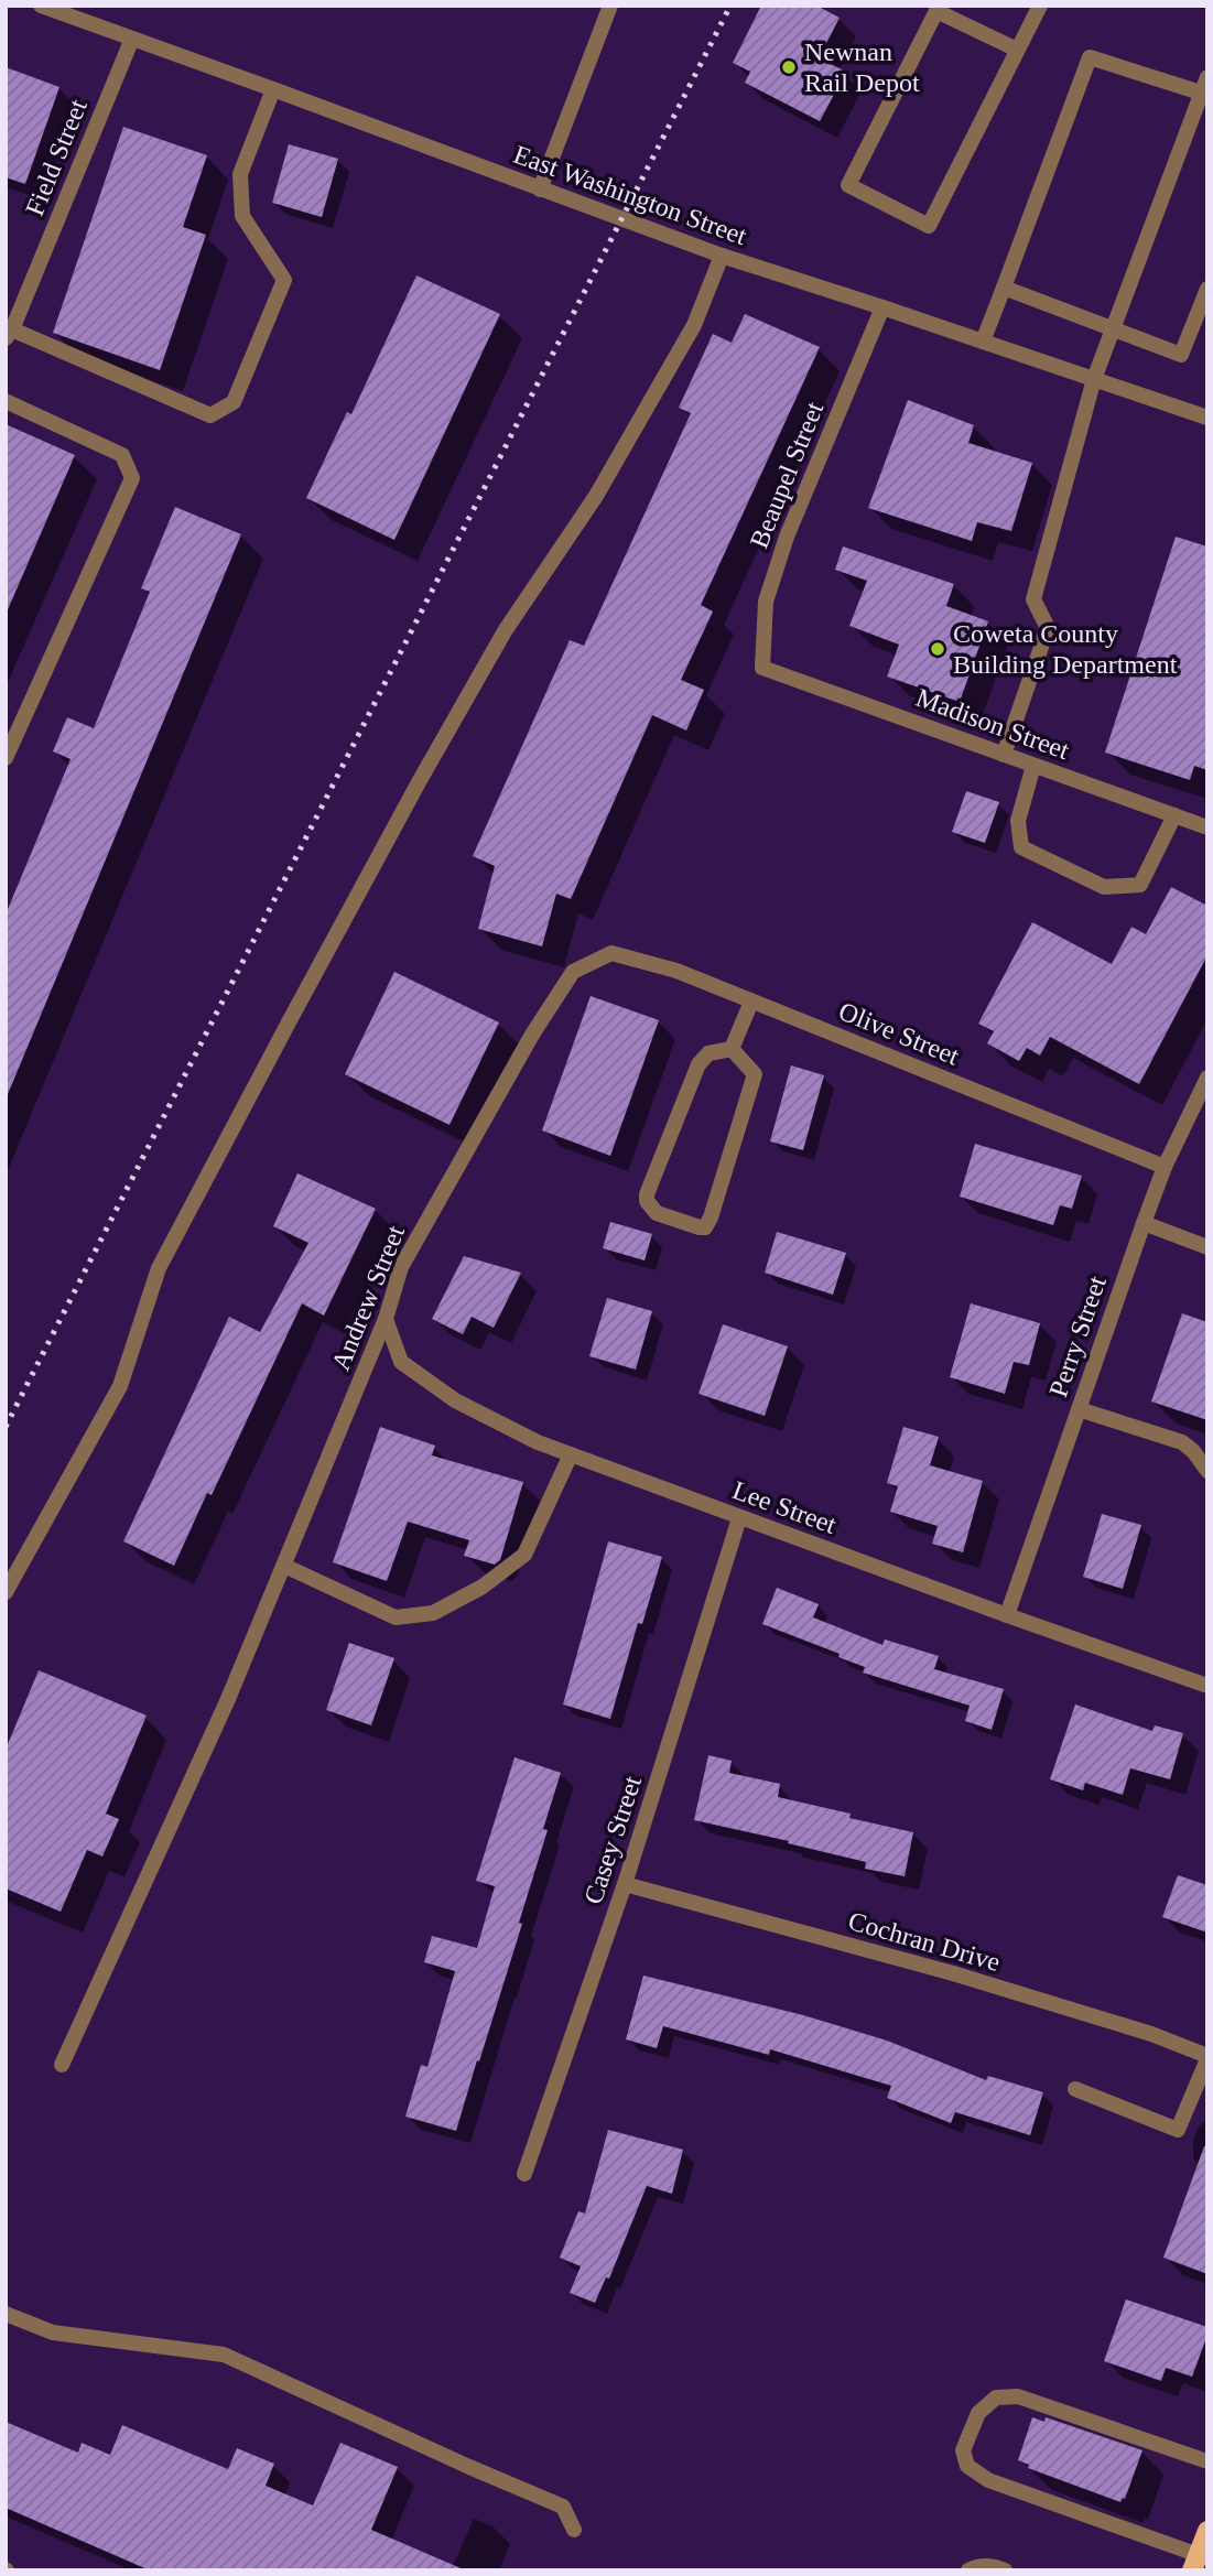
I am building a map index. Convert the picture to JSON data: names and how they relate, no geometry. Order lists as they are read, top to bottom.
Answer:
{
  "streets": {
    "street": [
      "Field Street",
      "East Washington Street",
      "Beaupel Street",
      "Madison Street",
      "Olive Street",
      "Andrew Street",
      "Perry Street",
      "Lee Street",
      "Casey Street",
      "Cochran Drive"
    ]
  },
  "crossings": [
    ["Field Street", "East Washington Street"],
    ["East Washington Street", "Beaupel Street"],
    ["Beaupel Street", "Madison Street"],
    ["Olive Street", "Andrew Street"],
    ["Olive Street", "Perry Street"],
    ["Andrew Street", "Lee Street"],
    ["Perry Street", "Lee Street"],
    ["Lee Street", "Casey Street"],
    ["Casey Street", "Cochran Drive"]
  ],
  "places": ["Newnan Rail Depot", "Coweta County Building Department"]
}
